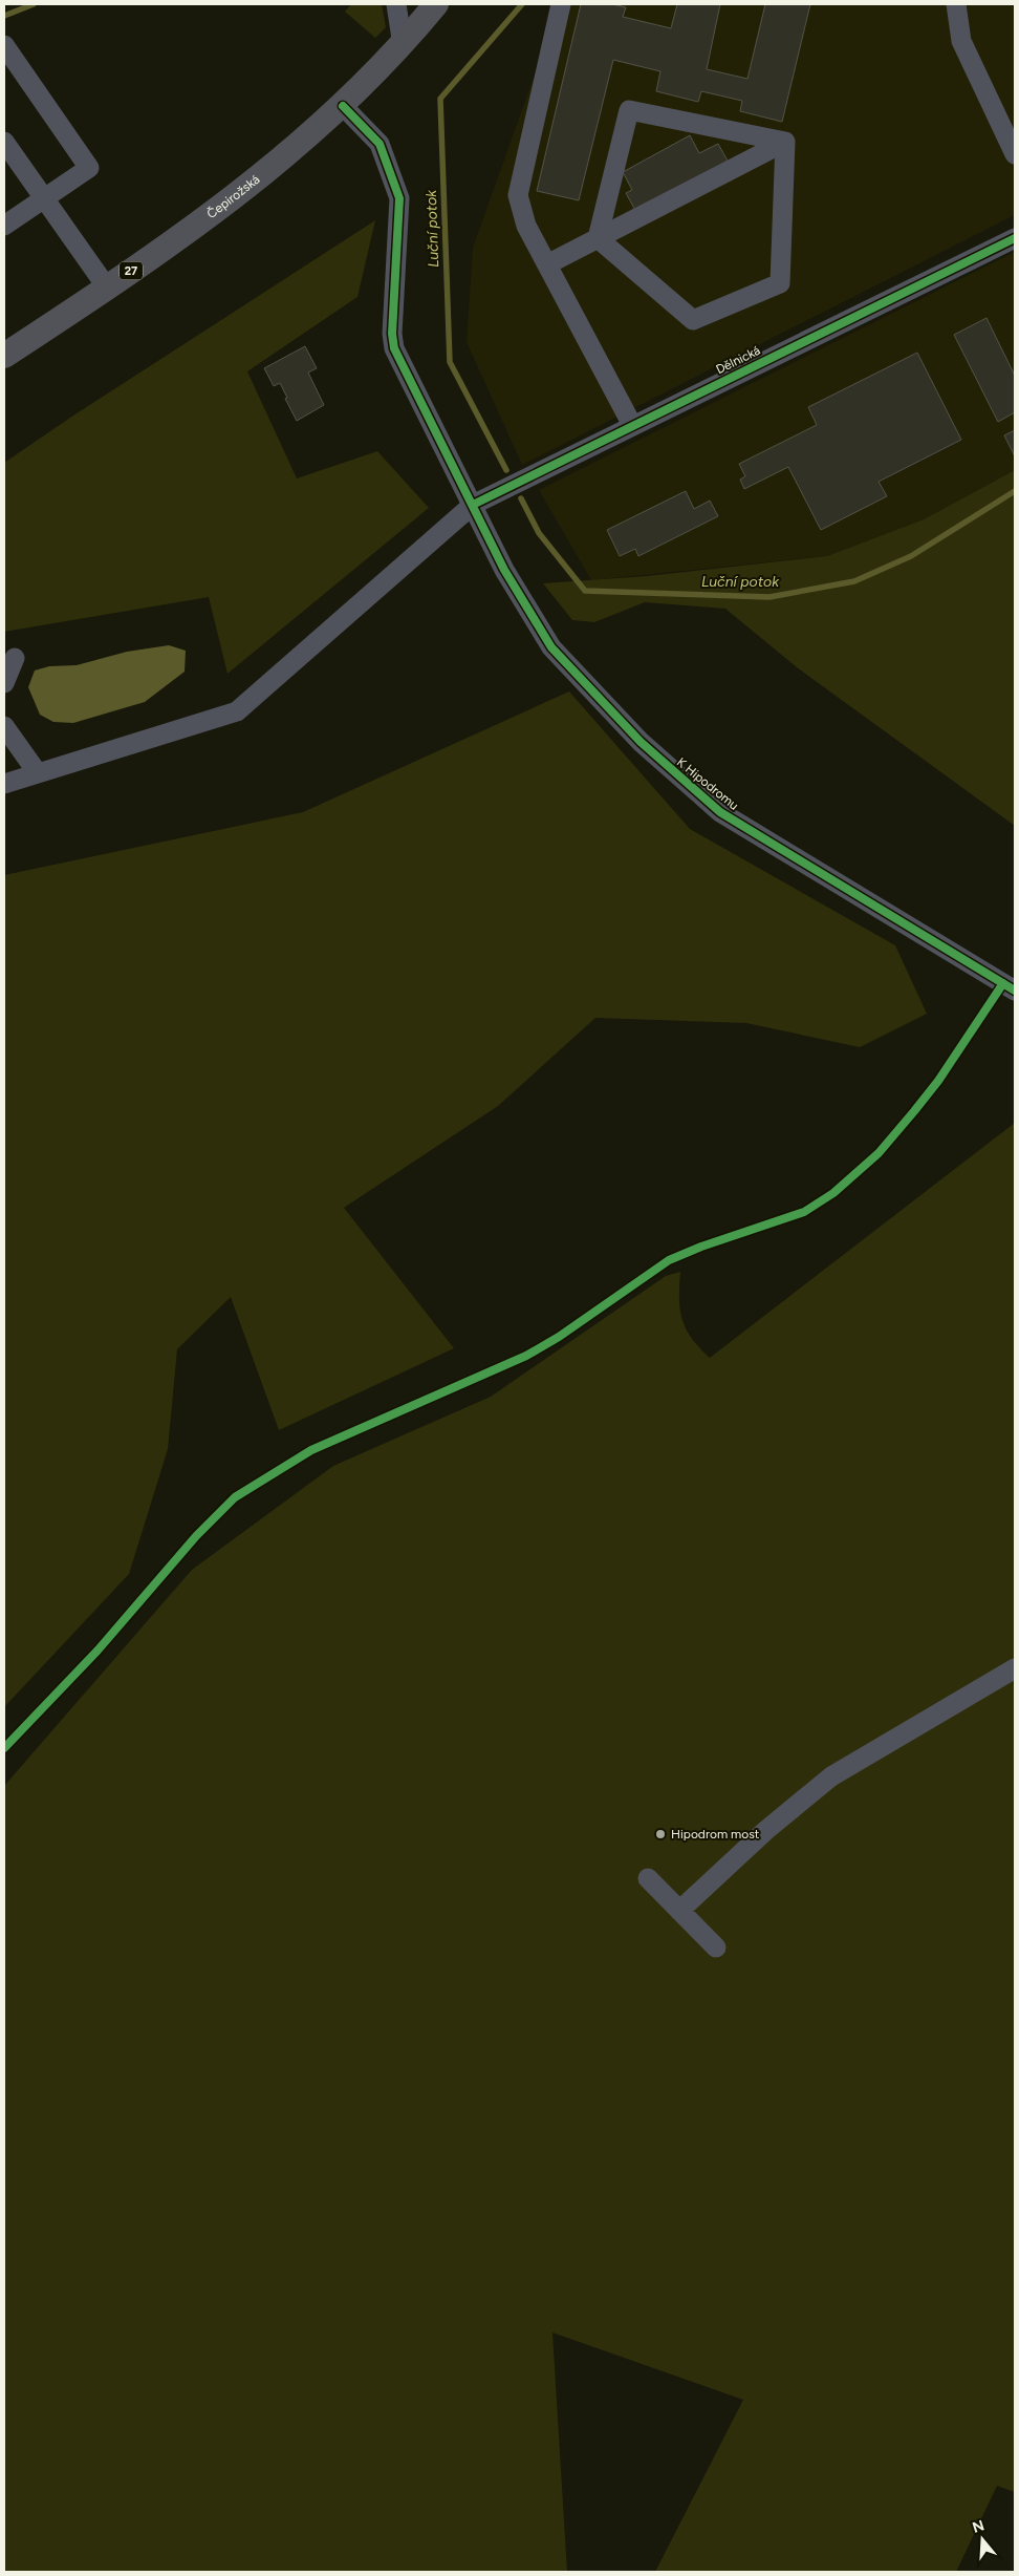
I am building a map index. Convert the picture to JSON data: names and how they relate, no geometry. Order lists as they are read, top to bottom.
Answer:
{
  "streets": {
    "main road": ["Čepirožská", "27"],
    "street": ["Dělnická", "K Hipodromu"]
  },
  "crossings": [
    ["Čepirožská", "K Hipodromu"],
    ["Dělnická", "K Hipodromu"]
  ],
  "water": ["Luční potok"],
  "places": ["Hipodrom most"],
  "north": "top"
}
